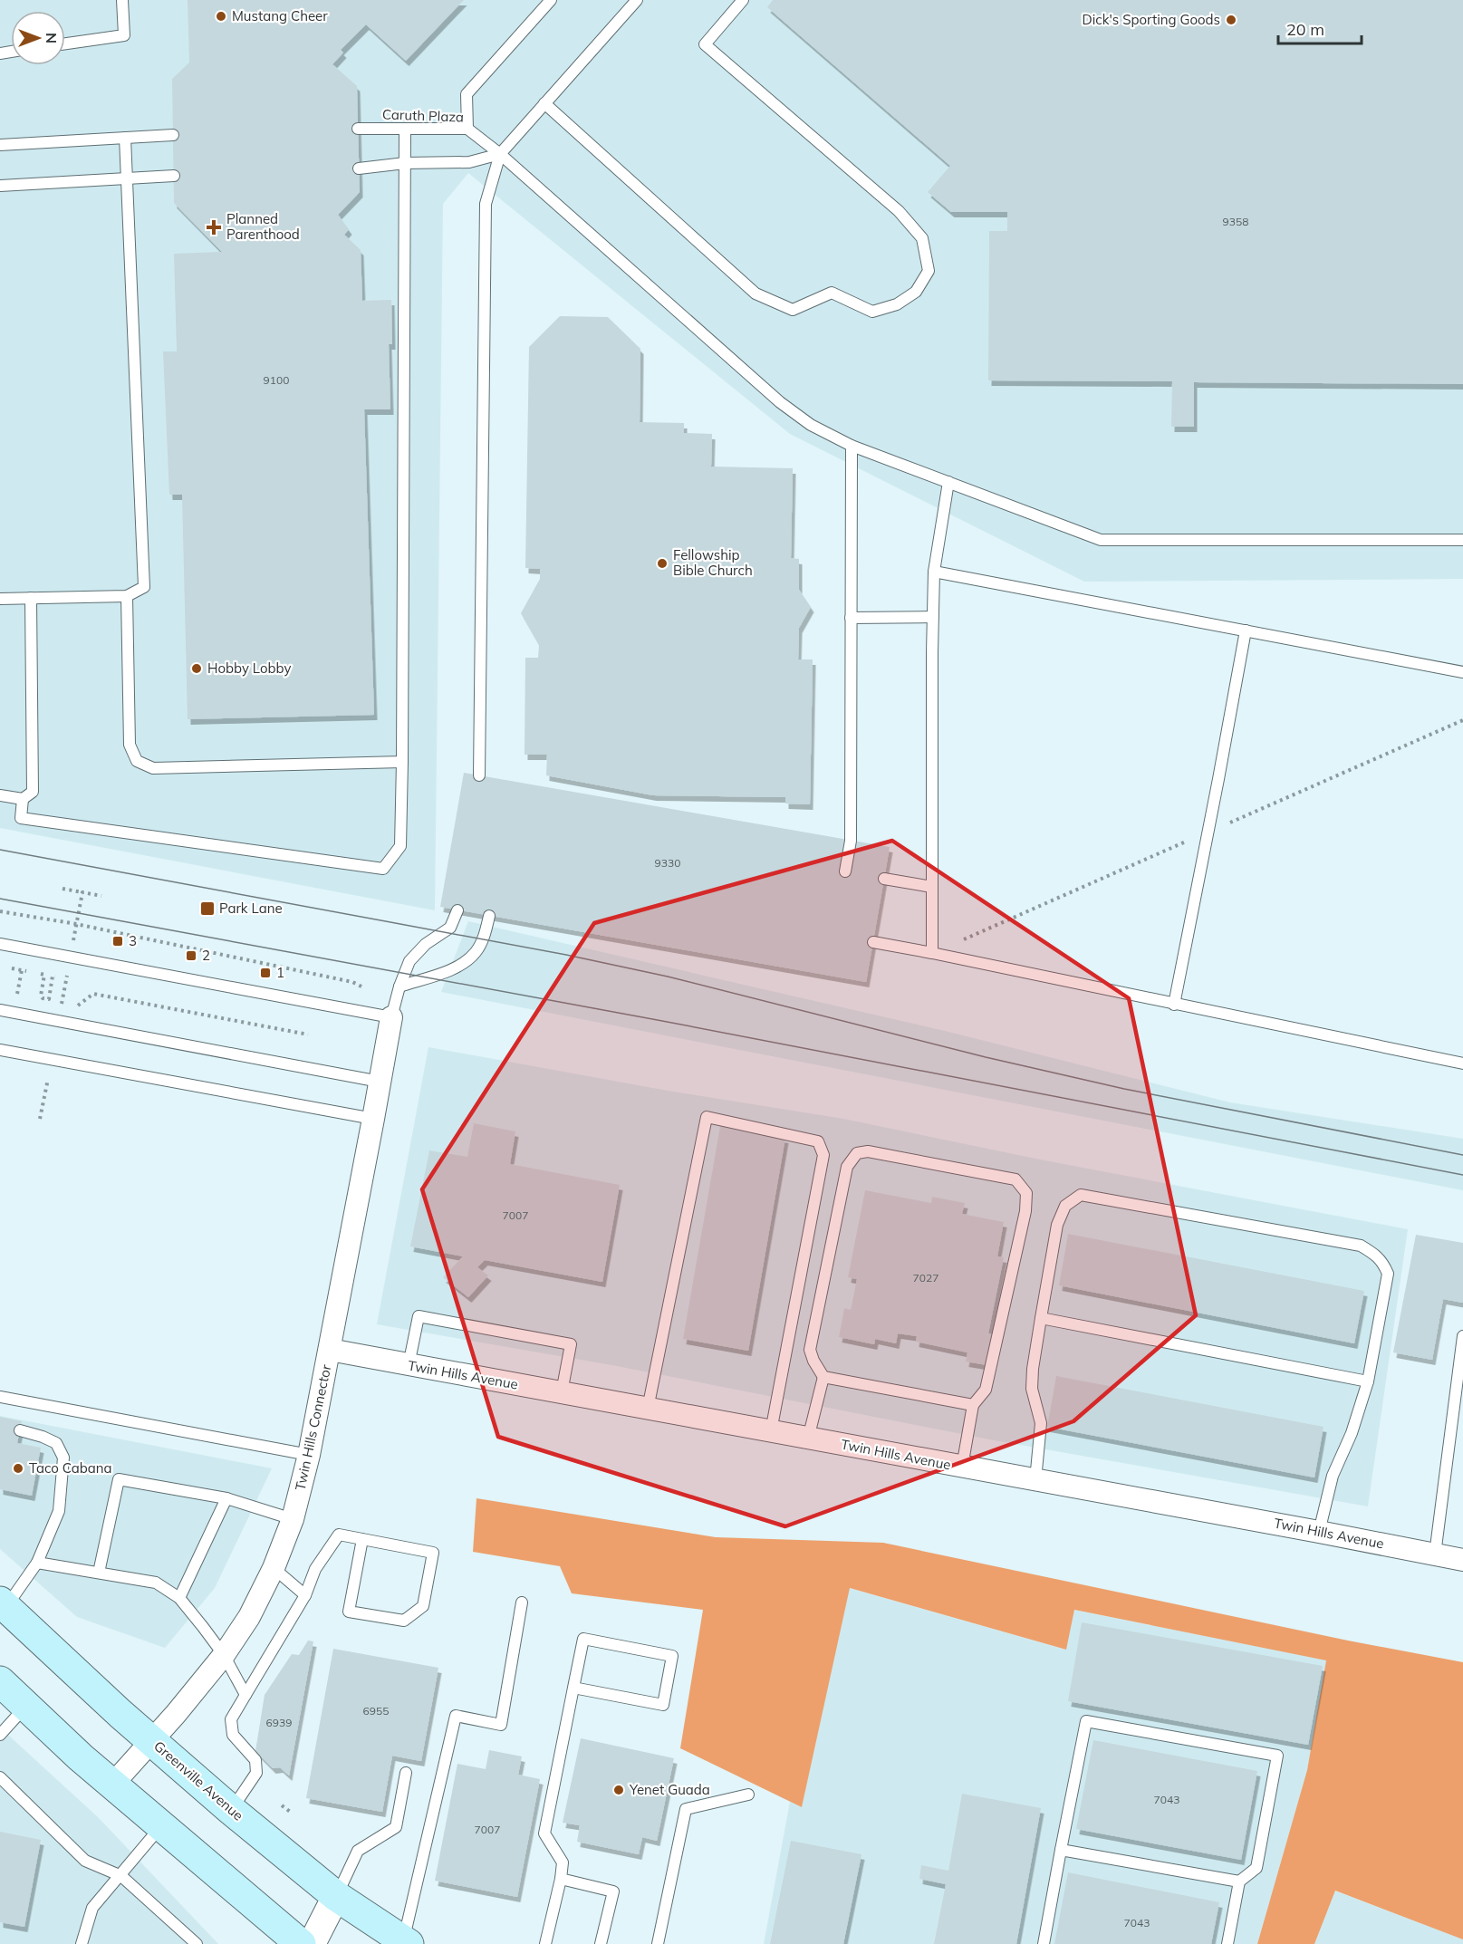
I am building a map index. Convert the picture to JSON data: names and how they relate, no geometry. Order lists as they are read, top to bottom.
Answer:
{
  "streets": {
    "main road": ["Greenville Avenue"],
    "street": ["Twin Hills Avenue", "Twin Hills Connector"],
    "lane": ["Caruth Plaza"]
  },
  "crossings": [
    ["Twin Hills Avenue", "Twin Hills Connector"],
    ["Twin Hills Connector", "Greenville Avenue"]
  ],
  "places": {
    "other": [
      "Mustang Cheer",
      "Dick's Sporting Goods",
      "Fellowship Bible Church",
      "Hobby Lobby",
      "Taco Cabana",
      "Yenet Guada"
    ],
    "health": ["Planned Parenthood"],
    "transit": [
      "Park Lane",
      "3",
      "2",
      "1"
    ]
  },
  "house_numbers": [
    "9358",
    "9100",
    "9330",
    "7007",
    "7027",
    "6955",
    "6939",
    "7043",
    "7007",
    "7043"
  ],
  "scale_bar": "20 m",
  "north": "right"
}
